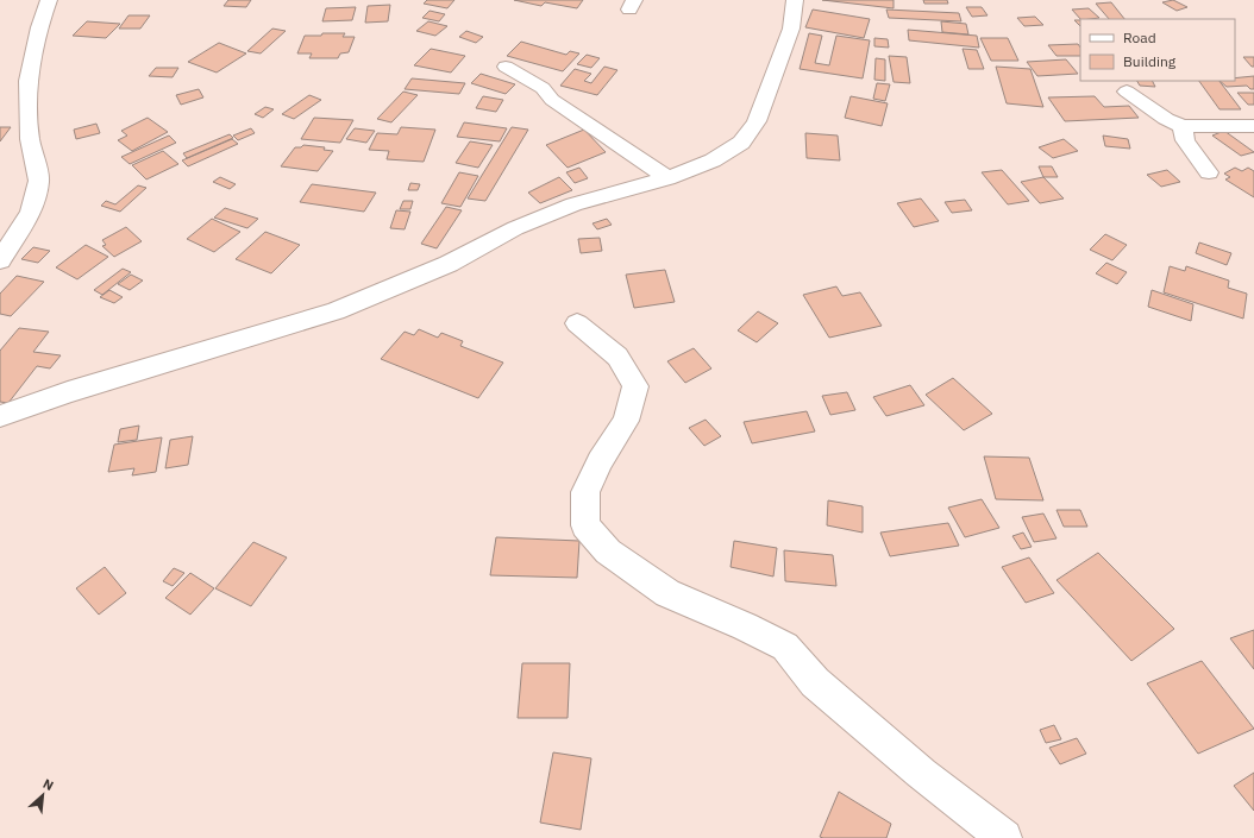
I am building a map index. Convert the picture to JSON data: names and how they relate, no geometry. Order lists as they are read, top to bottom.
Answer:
{
  "legend": ["Road", "Building"],
  "north": "top right"
}
